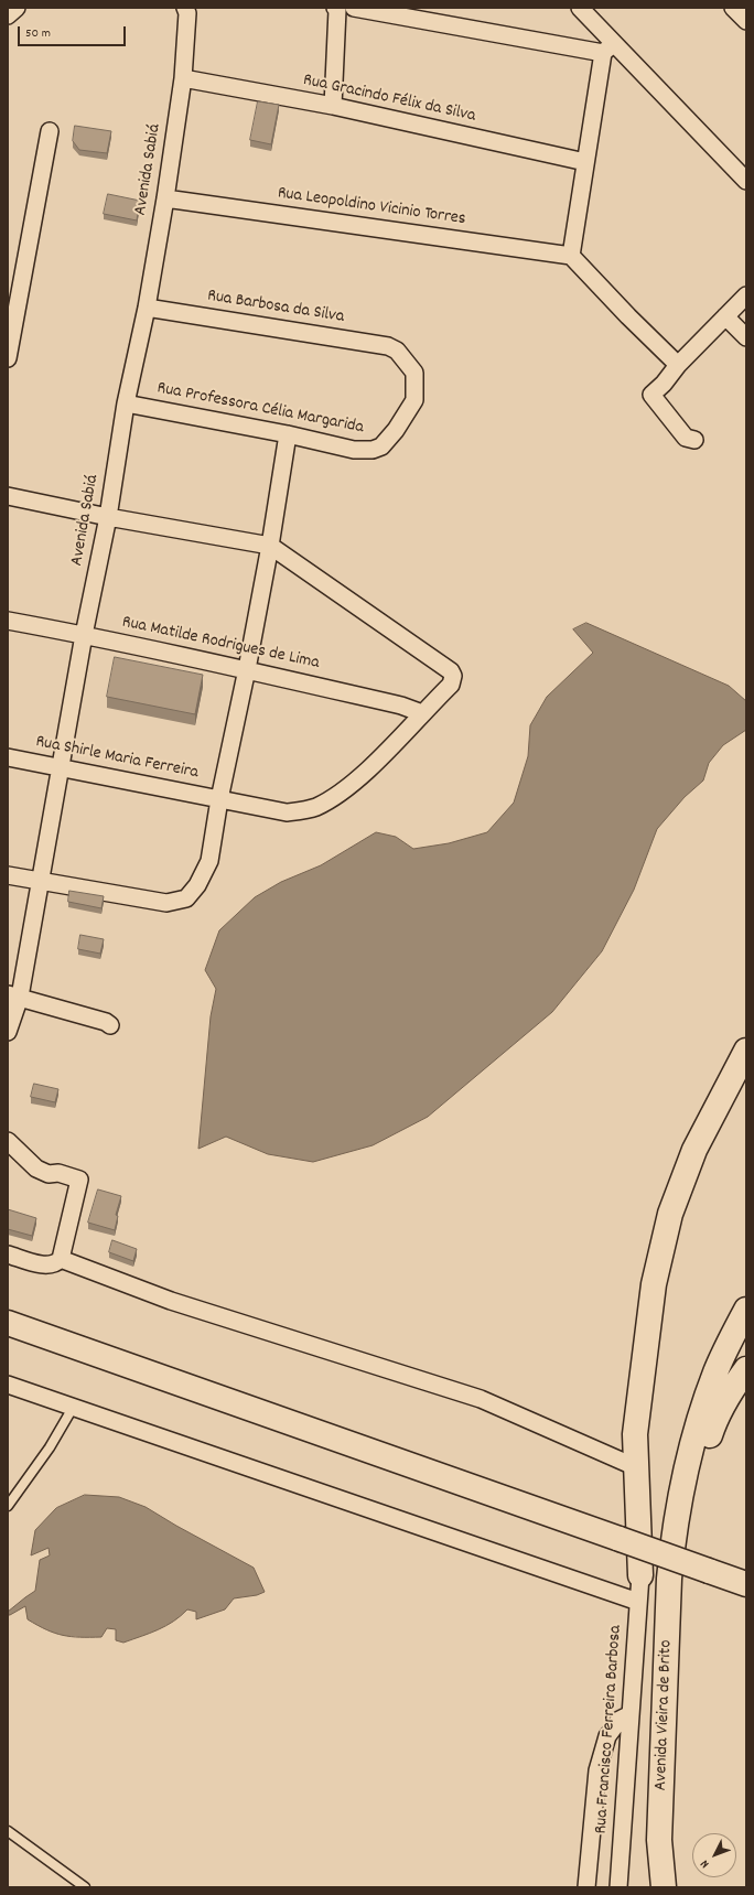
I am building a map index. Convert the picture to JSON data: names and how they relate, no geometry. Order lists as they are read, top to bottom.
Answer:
{
  "streets": {
    "main road": ["Avenida Vieira de Brito"],
    "street": [
      "Rua Gracindo Félix da Silva",
      "Avenida Sabiá",
      "Rua Leopoldino Vicinio Torres",
      "Rua Barbosa da Silva",
      "Rua Professora Célia Margarida",
      "Rua Matilde Rodrigues de Lima",
      "Rua Shirle Maria Ferreira",
      "Rua Francisco Ferreira Barbosa"
    ]
  },
  "crossings": [
    ["Rua Gracindo Félix da Silva", "Avenida Sabiá"],
    ["Avenida Sabiá", "Rua Leopoldino Vicinio Torres"],
    ["Avenida Sabiá", "Rua Barbosa da Silva"],
    ["Avenida Sabiá", "Rua Professora Célia Margarida"],
    ["Avenida Sabiá", "Rua Matilde Rodrigues de Lima"],
    ["Avenida Sabiá", "Rua Shirle Maria Ferreira"],
    ["Rua Barbosa da Silva", "Rua Professora Célia Margarida"],
    ["Rua Matilde Rodrigues de Lima", "Rua Shirle Maria Ferreira"]
  ],
  "scale_bar": "50 m",
  "north": "bottom left"
}
